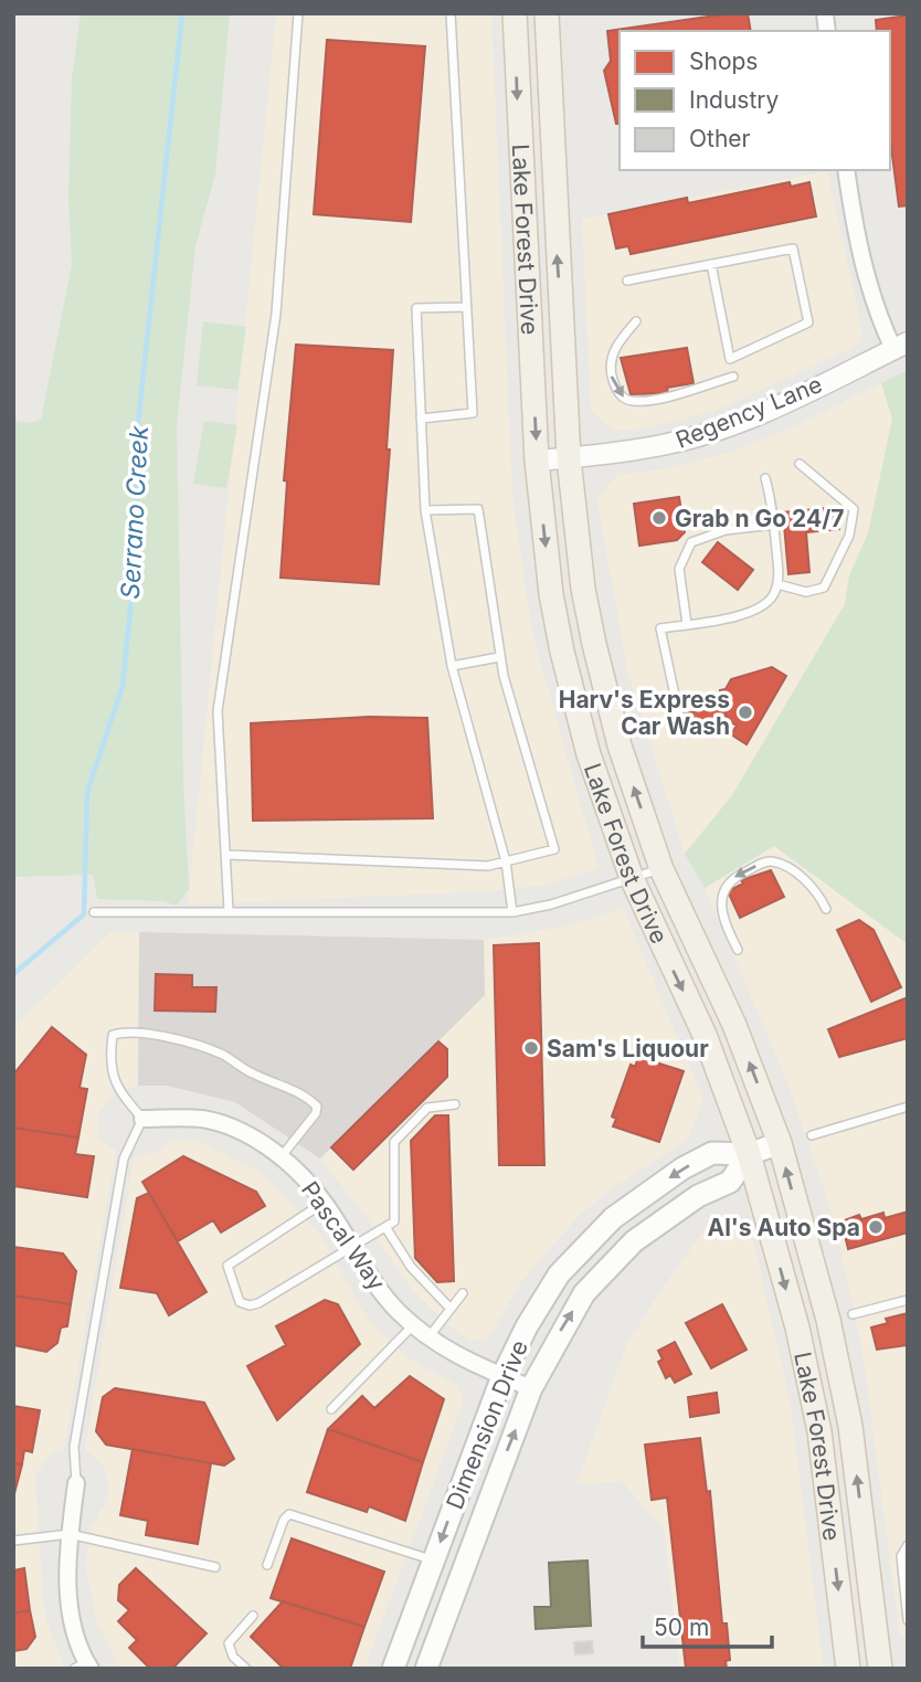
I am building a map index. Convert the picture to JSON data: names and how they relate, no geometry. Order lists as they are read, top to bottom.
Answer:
{
  "streets": {
    "main road": ["Lake Forest Drive", "Dimension Drive"],
    "street": ["Regency Lane", "Pascal Way"]
  },
  "crossings": [
    ["Lake Forest Drive", "Regency Lane"],
    ["Lake Forest Drive", "Dimension Drive"],
    ["Pascal Way", "Dimension Drive"]
  ],
  "water": ["Serrano Creek"],
  "places": [
    "Grab n Go 24/7",
    "Harv's Express Car Wash",
    "Sam's Liquour",
    "Al's Auto Spa"
  ],
  "legend": ["Shops", "Industry", "Other"],
  "scale_bar": "50 m"
}
